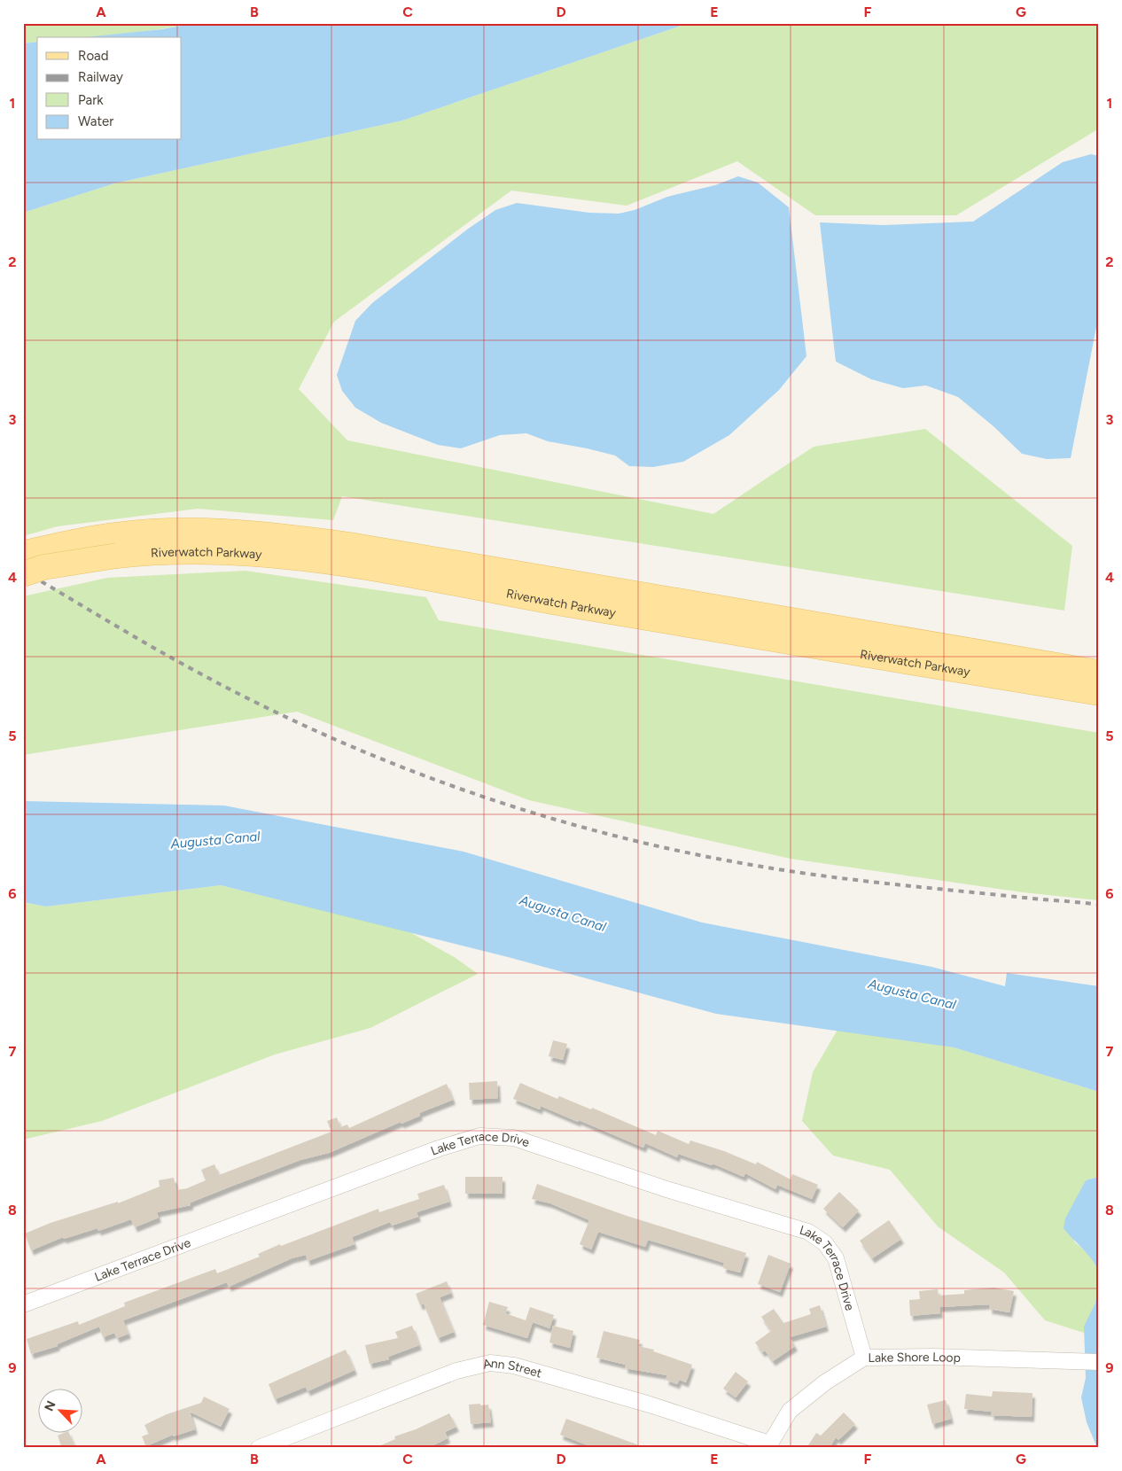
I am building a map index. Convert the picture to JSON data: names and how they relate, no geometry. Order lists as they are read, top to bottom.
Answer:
{
  "streets": {
    "main road": ["Riverwatch Parkway"],
    "street": ["Lake Terrace Drive", "Lake Shore Loop", "Ann Street"]
  },
  "crossings": [
    ["Lake Terrace Drive", "Lake Shore Loop"],
    ["Lake Shore Loop", "Ann Street"]
  ],
  "water": ["Augusta Canal"],
  "legend": [
    "Road",
    "Railway",
    "Park",
    "Water"
  ],
  "north": "top left",
  "grid": {
    "columns": [
      "A",
      "B",
      "C",
      "D",
      "E",
      "F",
      "G"
    ],
    "rows": [
      "1",
      "2",
      "3",
      "4",
      "5",
      "6",
      "7",
      "8",
      "9"
    ]
  }
}
